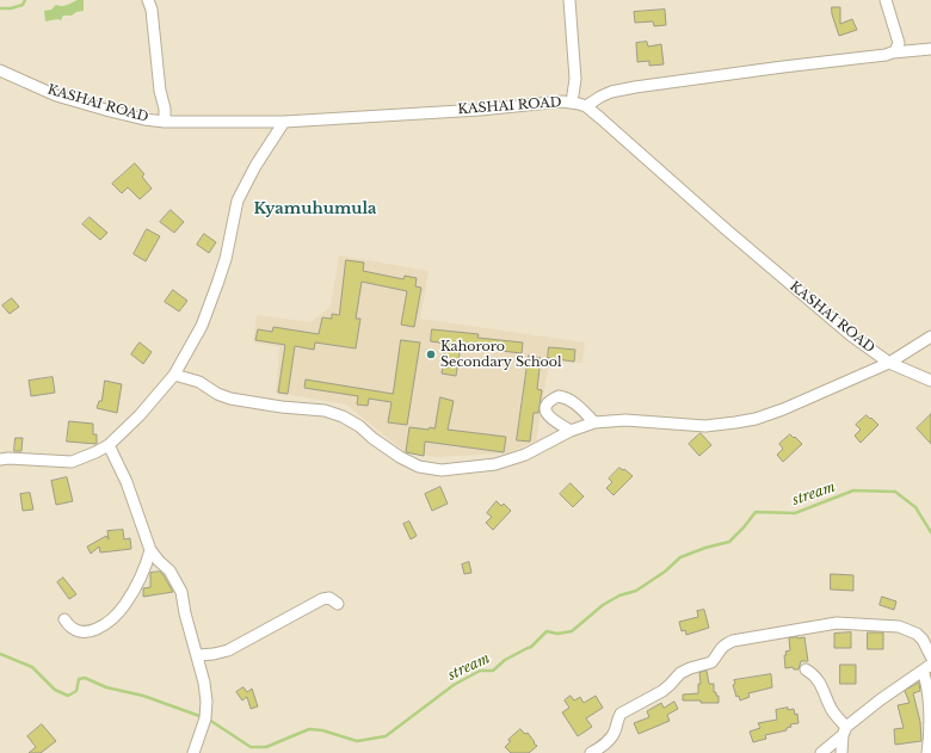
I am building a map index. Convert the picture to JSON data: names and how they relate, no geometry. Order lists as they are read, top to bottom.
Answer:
{
  "streets": {
    "street": ["KASHAI ROAD"]
  },
  "districts": ["Kyamuhumula"],
  "water": ["stream"],
  "places": ["Kahororo Secondary School"]
}
